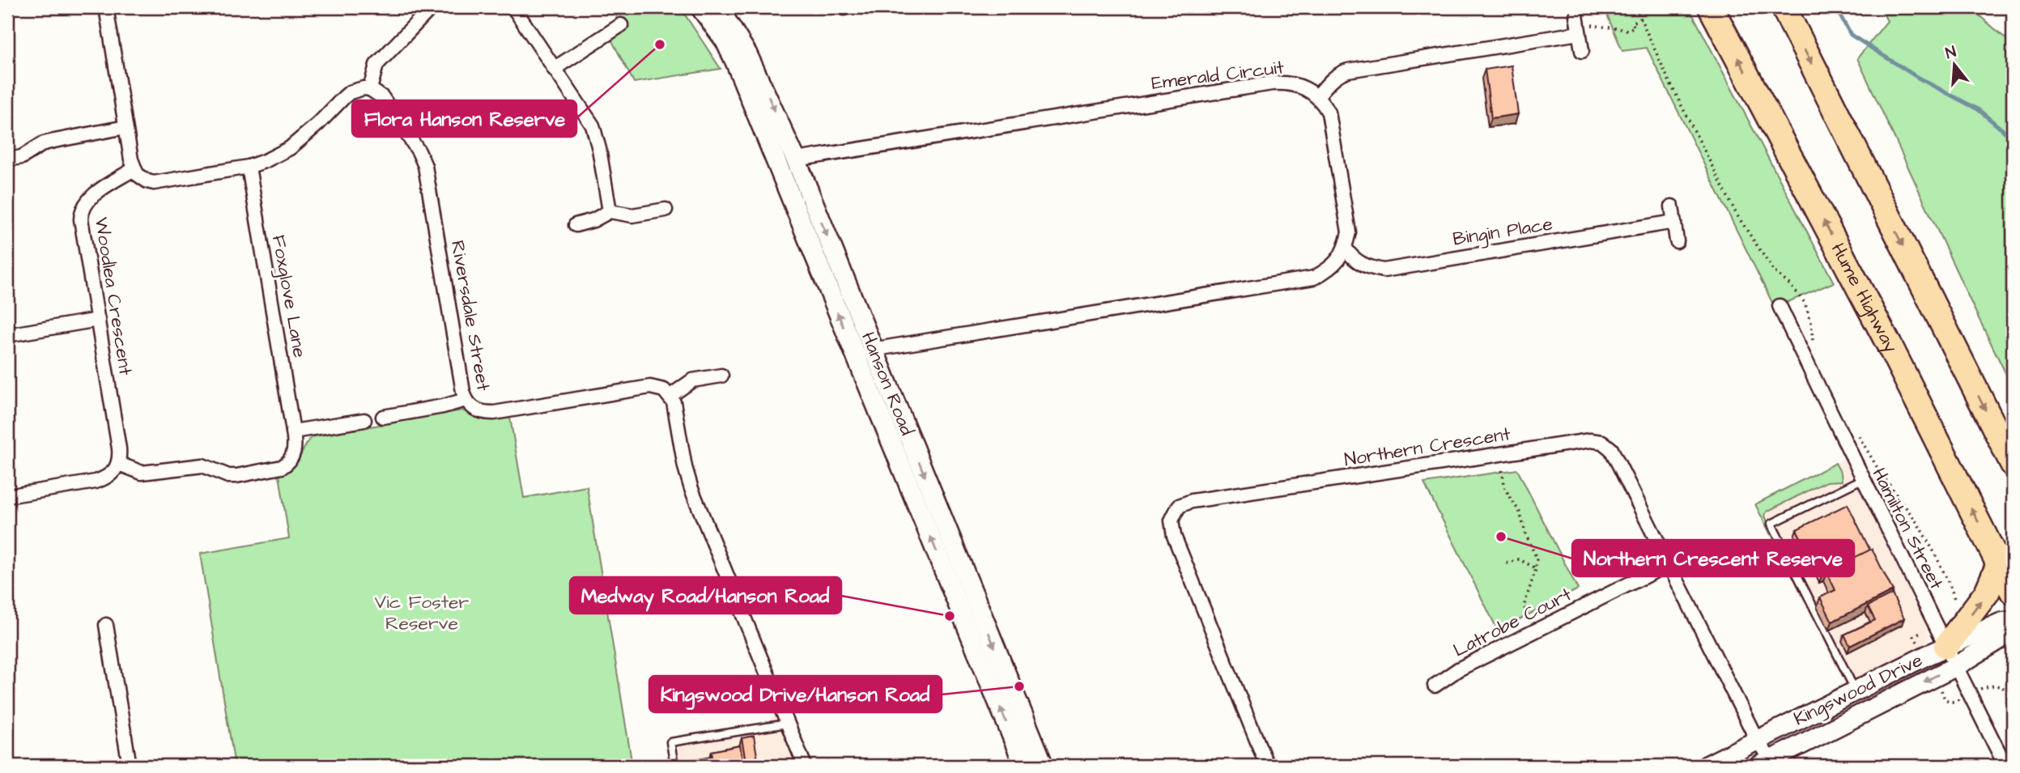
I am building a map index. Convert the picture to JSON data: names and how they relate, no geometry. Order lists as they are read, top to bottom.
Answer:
{
  "streets": {
    "highway": ["Hume Highway"],
    "street": [
      "Emerald Circuit",
      "Bingin Place",
      "Woodlea Crescent",
      "Foxglove Lane",
      "Riversdale Street",
      "Hanson Road",
      "Northern Crescent",
      "Hamilton Street",
      "Latrobe Court",
      "Kingswood Drive"
    ]
  },
  "crossings": [
    ["Emerald Circuit", "Hanson Road"],
    ["Woodlea Crescent", "Foxglove Lane"],
    ["Northern Crescent", "Latrobe Court"],
    ["Northern Crescent", "Kingswood Drive"],
    ["Hamilton Street", "Kingswood Drive"]
  ],
  "parks": ["Vic Foster Reserve"],
  "places": [
    "Flora Hanson Reserve",
    "Northern Crescent Reserve",
    "Medway Road/Hanson Road",
    "Kingswood Drive/Hanson Road"
  ],
  "north": "top"
}
